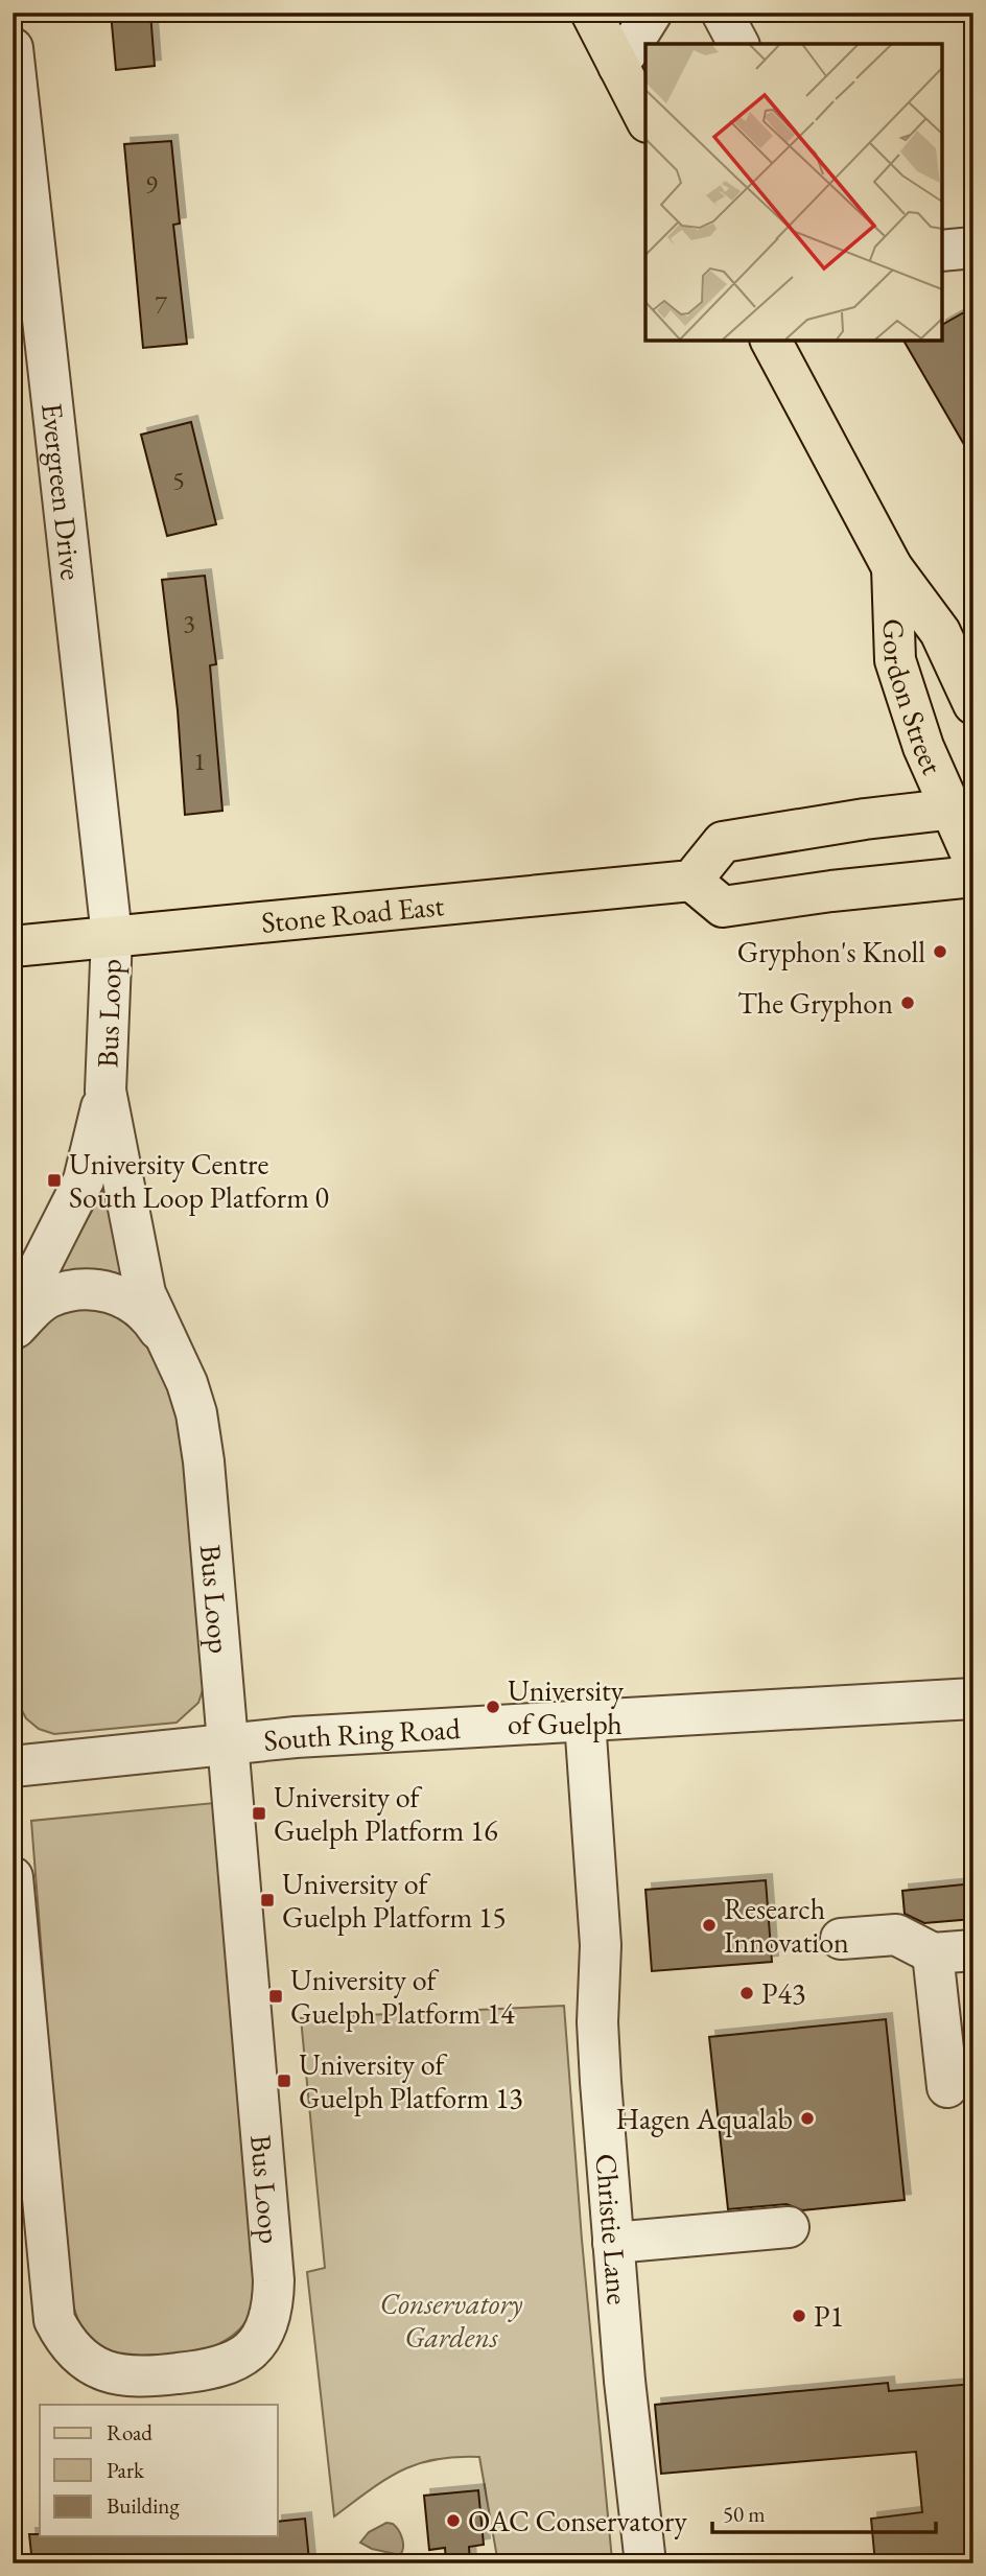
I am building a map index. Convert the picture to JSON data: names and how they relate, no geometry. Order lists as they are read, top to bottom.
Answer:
{
  "streets": {
    "main road": ["Gordon Street", "Stone Road East"],
    "street": [
      "Evergreen Drive",
      "Bus Loop",
      "South Ring Road",
      "Christie Lane"
    ]
  },
  "crossings": [
    ["Evergreen Drive", "Stone Road East"],
    ["Evergreen Drive", "Bus Loop"],
    ["Stone Road East", "Bus Loop"],
    ["Bus Loop", "South Ring Road"],
    ["South Ring Road", "Christie Lane"]
  ],
  "parks": ["Conservatory Gardens"],
  "places": {
    "other": [
      "Gryphon's Knoll",
      "The Gryphon",
      "University of Guelph",
      "Research Innovation",
      "P43",
      "Hagen Aqualab",
      "P1",
      "OAC Conservatory"
    ],
    "transit": [
      "University Centre South Loop Platform 0",
      "University of Guelph Platform 16",
      "University of Guelph Platform 15",
      "University of Guelph Platform 14",
      "University of Guelph Platform 13"
    ]
  },
  "house_numbers": [
    "9",
    "7",
    "5",
    "3",
    "1"
  ],
  "legend": ["Road", "Park", "Building"],
  "scale_bar": "50 m"
}
